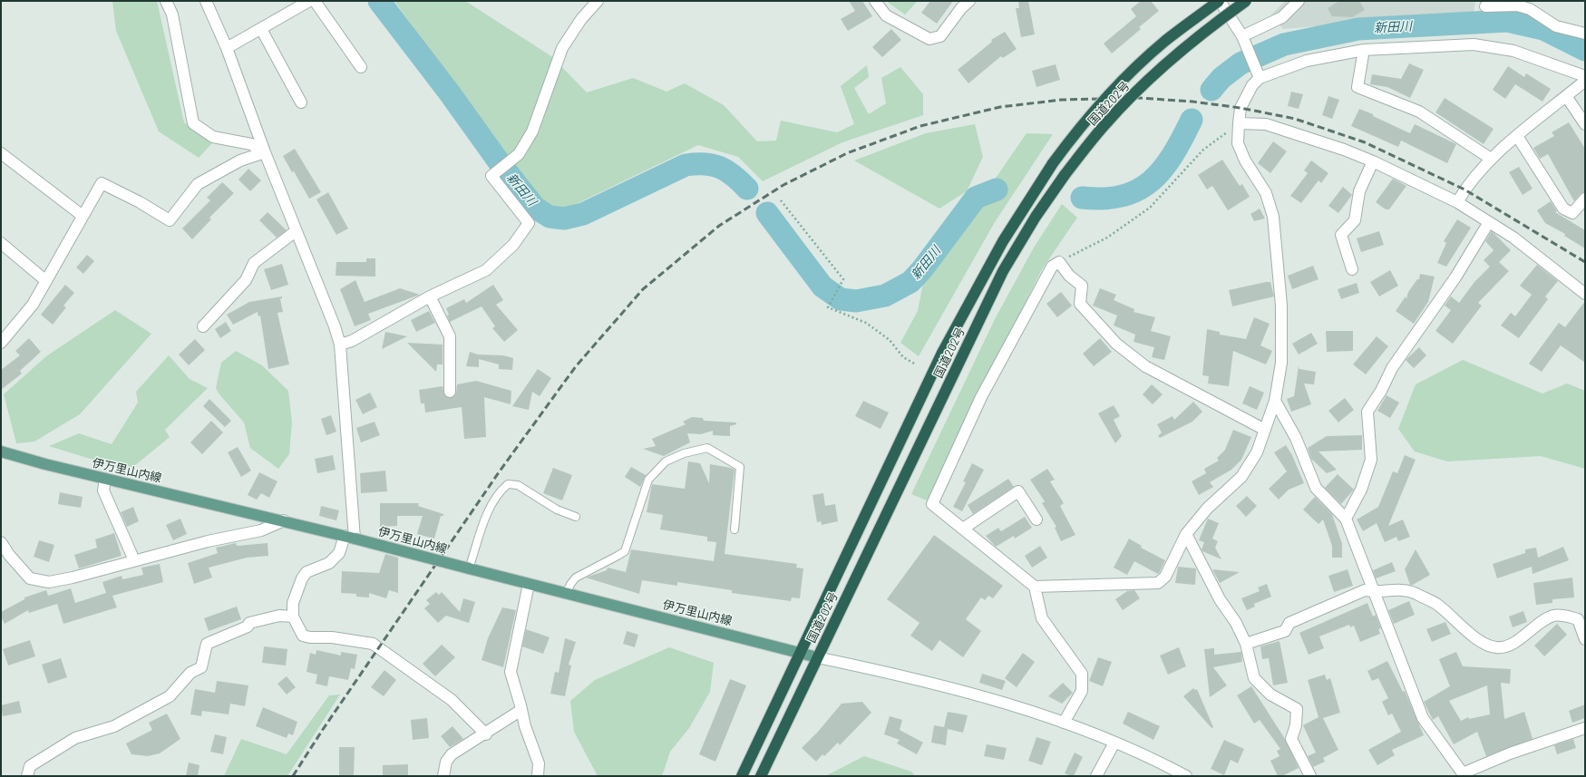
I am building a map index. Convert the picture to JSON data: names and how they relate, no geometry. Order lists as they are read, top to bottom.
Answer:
{
  "streets": {
    "highway": ["国道202号"],
    "main road": ["伊万里山内線"]
  },
  "crossings": [
    ["国道202号", "伊万里山内線"]
  ],
  "water": ["新田川"]
}
